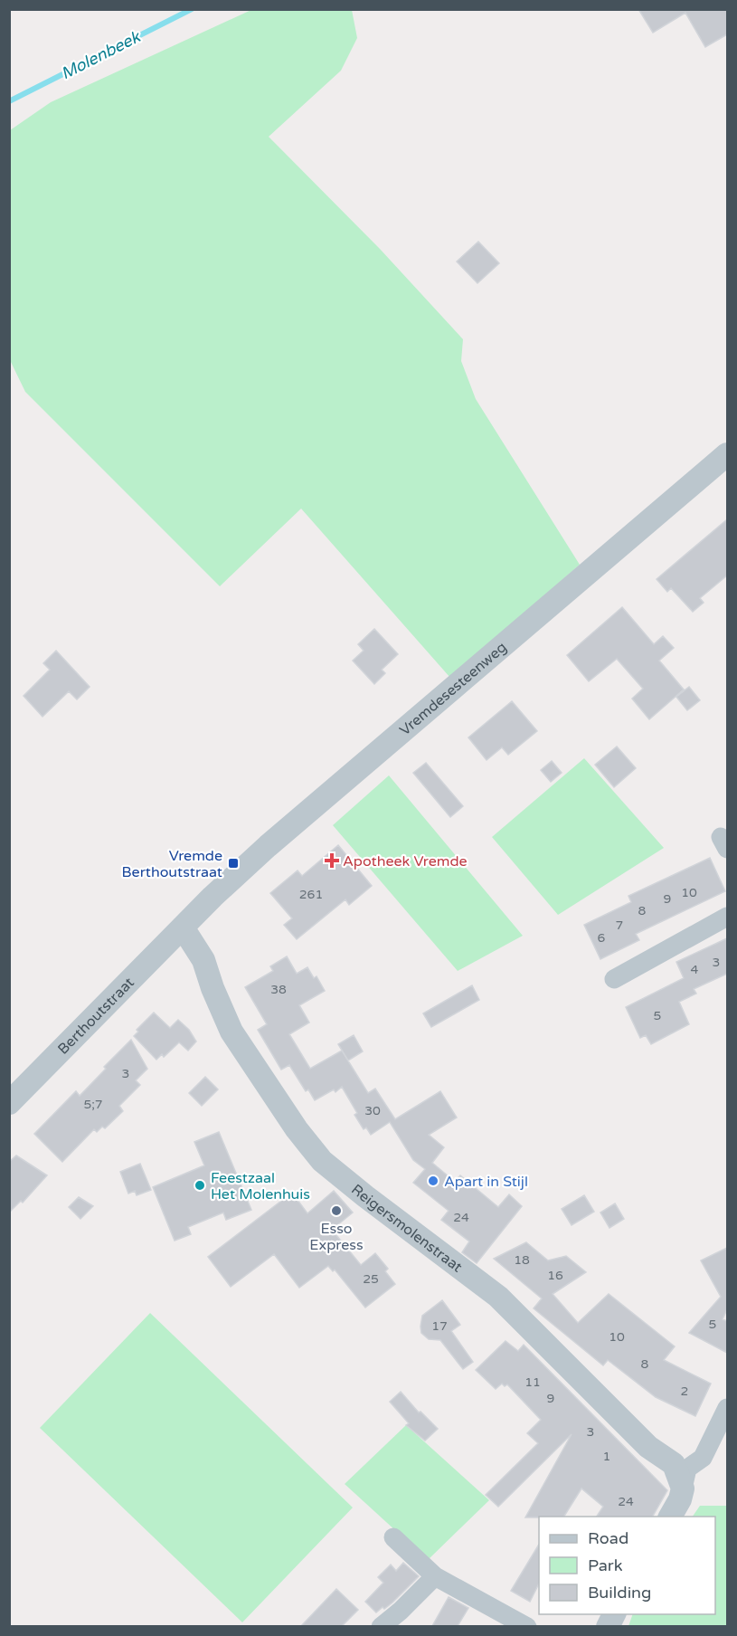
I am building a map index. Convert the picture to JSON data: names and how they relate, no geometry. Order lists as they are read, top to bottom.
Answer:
{
  "streets": {
    "street": ["Vremdesesteenweg", "Berthoutstraat", "Reigersmolenstraat"]
  },
  "crossings": [
    ["Vremdesesteenweg", "Berthoutstraat"],
    ["Vremdesesteenweg", "Reigersmolenstraat"],
    ["Berthoutstraat", "Reigersmolenstraat"]
  ],
  "water": ["Molenbeek"],
  "places": {
    "health": ["Apotheek Vremde"],
    "transit": ["Vremde Berthoutstraat"],
    "other": ["Apart in Stijl", "Feestzaal Het Molenhuis", "Esso Express"]
  },
  "house_numbers": [
    "10",
    "261",
    "9",
    "8",
    "7",
    "6",
    "3",
    "4",
    "38",
    "5",
    "3",
    "5;7",
    "30",
    "24",
    "18",
    "16",
    "25",
    "5",
    "17",
    "10",
    "8",
    "11",
    "2",
    "9",
    "3",
    "1",
    "24"
  ],
  "legend": ["Road", "Park", "Building"]
}
